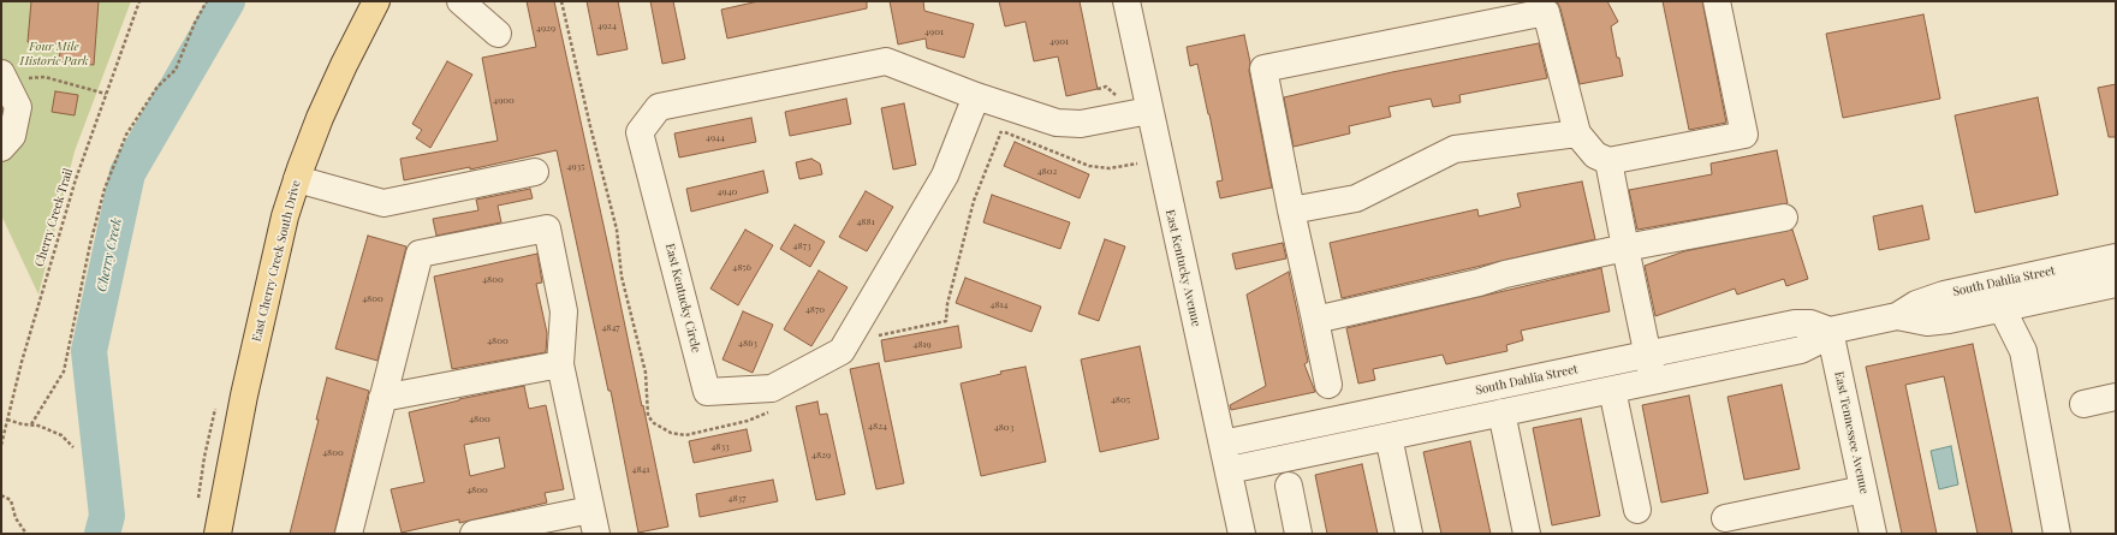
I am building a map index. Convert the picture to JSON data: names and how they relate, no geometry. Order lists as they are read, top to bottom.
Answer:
{
  "streets": {
    "main road": ["East Cherry Creek South Drive"],
    "street": [
      "East Kentucky Avenue",
      "South Dahlia Street",
      "East Kentucky Circle",
      "East Tennessee Avenue"
    ],
    "path": ["Cherry Creek Trail"]
  },
  "crossings": [
    ["East Kentucky Avenue", "South Dahlia Street"],
    ["East Kentucky Avenue", "East Kentucky Circle"],
    ["South Dahlia Street", "East Tennessee Avenue"]
  ],
  "water": ["Cherry Creek"],
  "parks": ["Four Mile Historic Park"],
  "house_numbers": [
    "4924",
    "4929",
    "4901",
    "4901",
    "4900",
    "4944",
    "4935",
    "4802",
    "4940",
    "4881",
    "4873",
    "4856",
    "4800",
    "4800",
    "4814",
    "4870",
    "4847",
    "4800",
    "4863",
    "4819",
    "4805",
    "4800",
    "4824",
    "4803",
    "4833",
    "4800",
    "4829",
    "4841",
    "4800",
    "4837"
  ]
}
